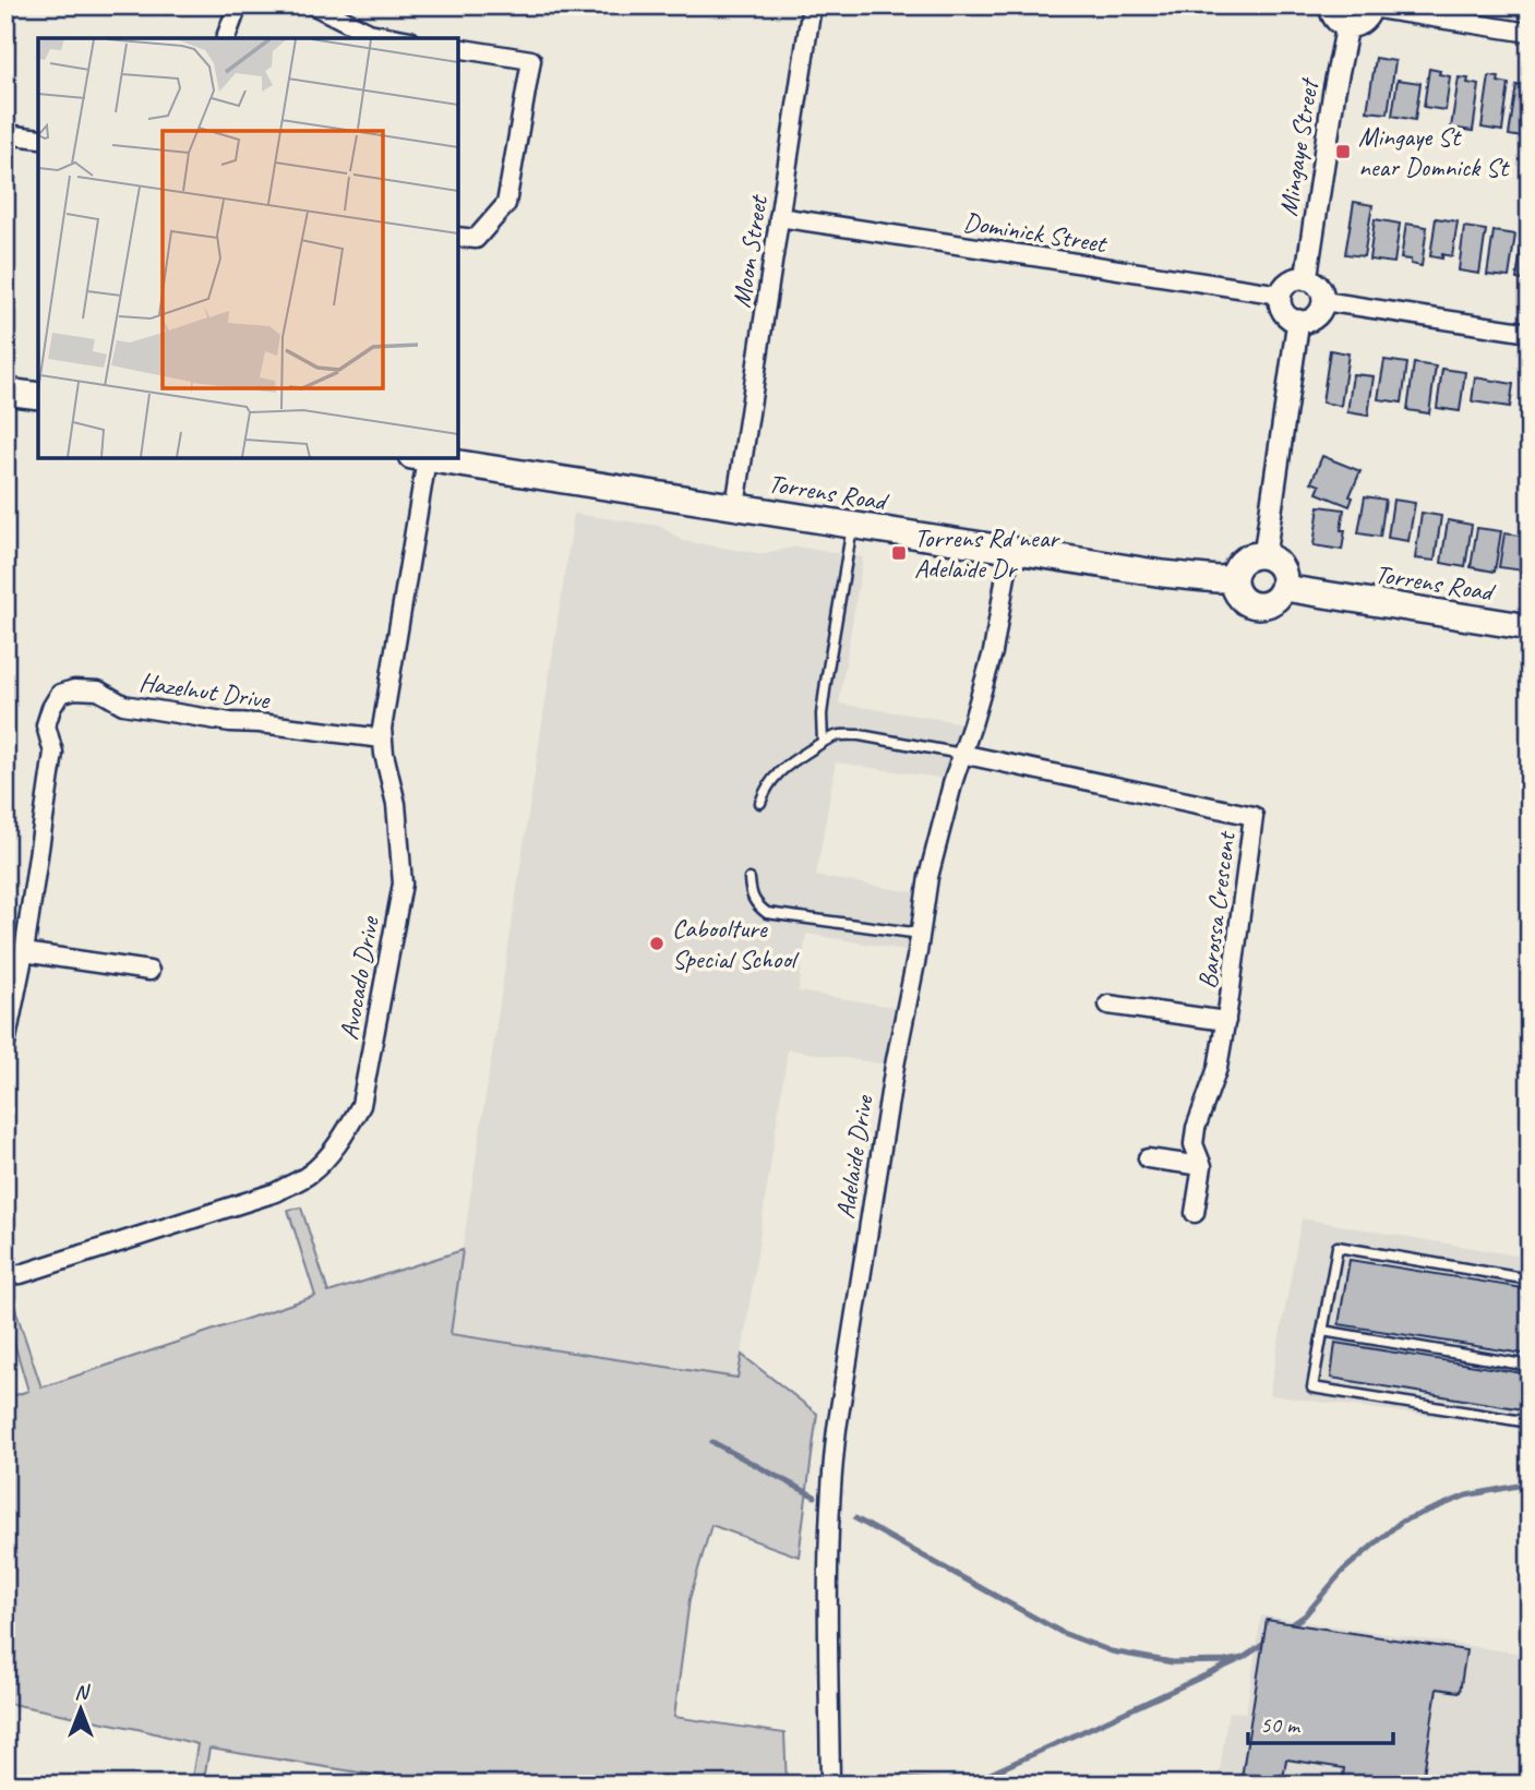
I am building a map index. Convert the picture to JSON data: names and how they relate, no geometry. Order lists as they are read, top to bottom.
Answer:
{
  "streets": {
    "main road": ["Torrens Road"],
    "street": [
      "Mingaye Street",
      "Dominick Street",
      "Moon Street",
      "Hazelnut Drive",
      "Barossa Crescent",
      "Avocado Drive",
      "Adelaide Drive"
    ]
  },
  "crossings": [
    ["Mingaye Street", "Dominick Street"],
    ["Dominick Street", "Moon Street"],
    ["Moon Street", "Torrens Road"],
    ["Torrens Road", "Adelaide Drive"],
    ["Hazelnut Drive", "Avocado Drive"],
    ["Barossa Crescent", "Adelaide Drive"]
  ],
  "places": {
    "transit": ["Mingaye St near Domnick St", "Torrens Rd near Adelaide Dr"],
    "other": ["Caboolture Special School"]
  },
  "scale_bar": "50 m",
  "north": "top"
}
